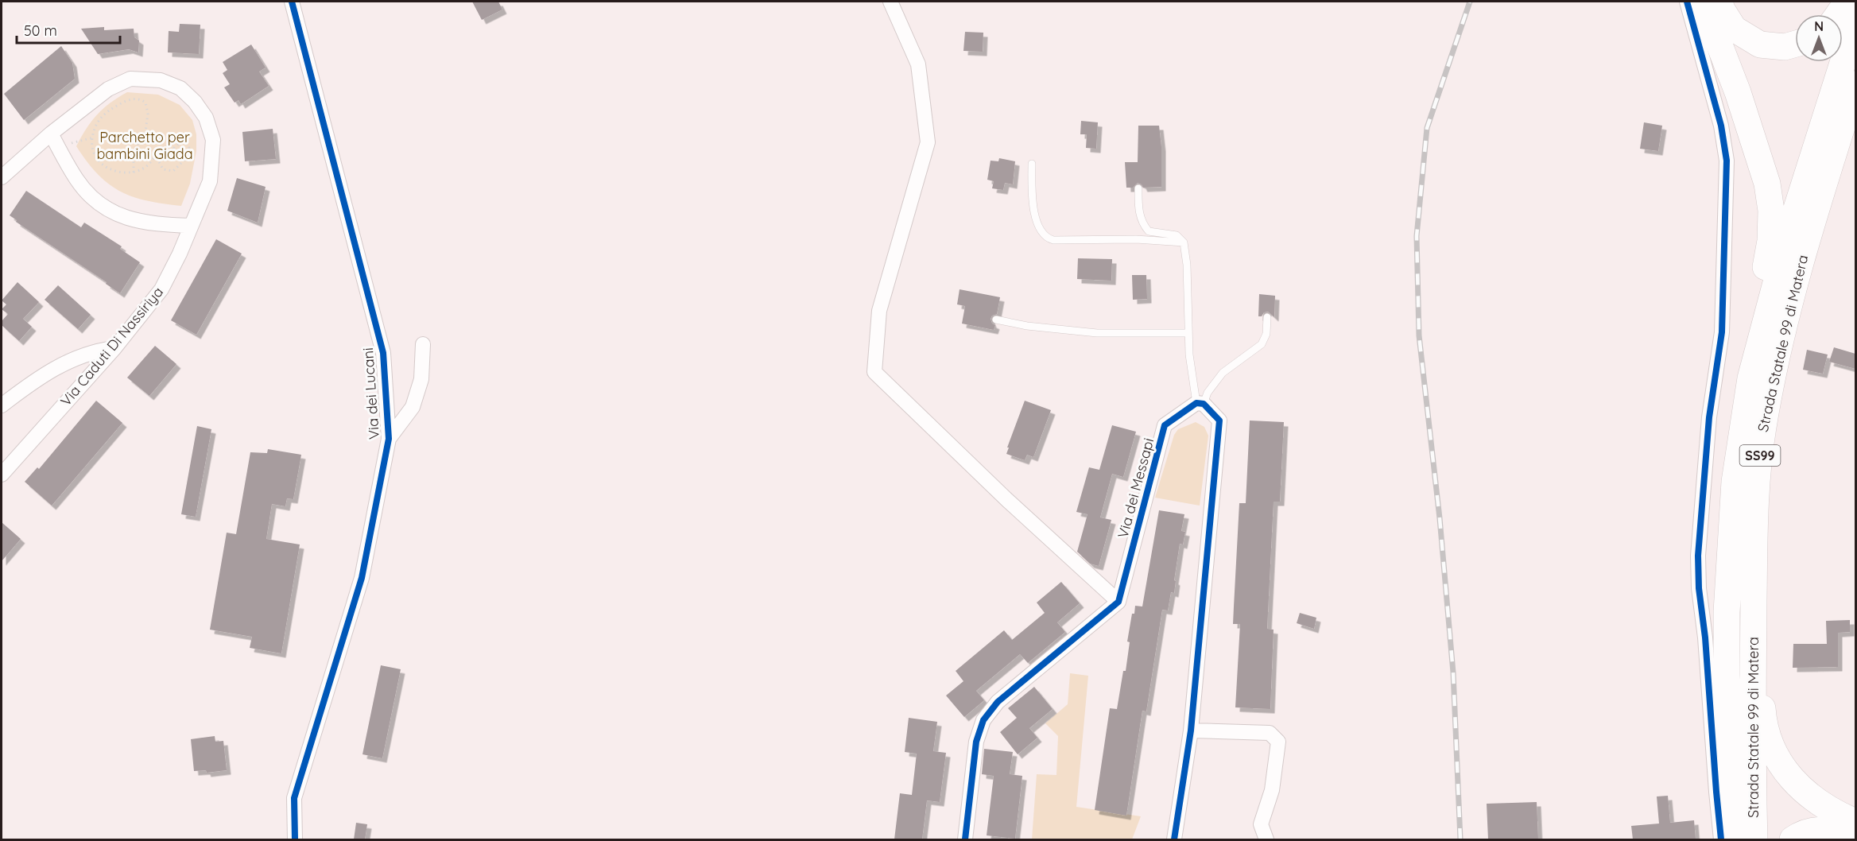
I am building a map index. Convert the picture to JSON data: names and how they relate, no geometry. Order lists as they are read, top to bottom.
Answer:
{
  "streets": {
    "highway": ["Strada Statale 99 di Matera", "SS99"],
    "street": ["Via Caduti Di Nassiriya", "Via dei Lucani", "Via dei Messapi"]
  },
  "parks": ["Parchetto per bambini Giada"],
  "scale_bar": "50 m",
  "north": "top"
}
